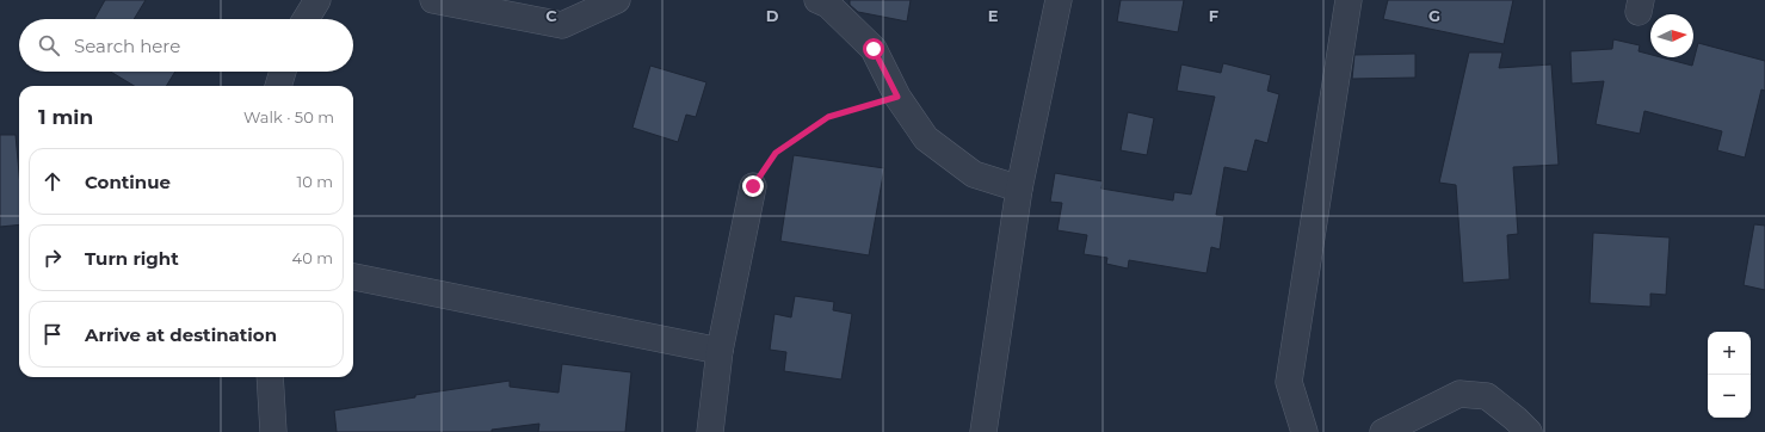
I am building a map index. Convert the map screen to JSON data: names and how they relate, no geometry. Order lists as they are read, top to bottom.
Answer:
{
  "north": "right",
  "page": {
    "search": "Search here",
    "heading": ["1 min", "Walk · 50 m"],
    "list": [
      ["Continue", "10 m"],
      ["Turn right", "40 m"],
      "Arrive at destination"
    ],
    "map_buttons": ["+", "−"]
  },
  "grid": {
    "columns": [
      "C",
      "D",
      "E",
      "F",
      "G"
    ]
  }
}
